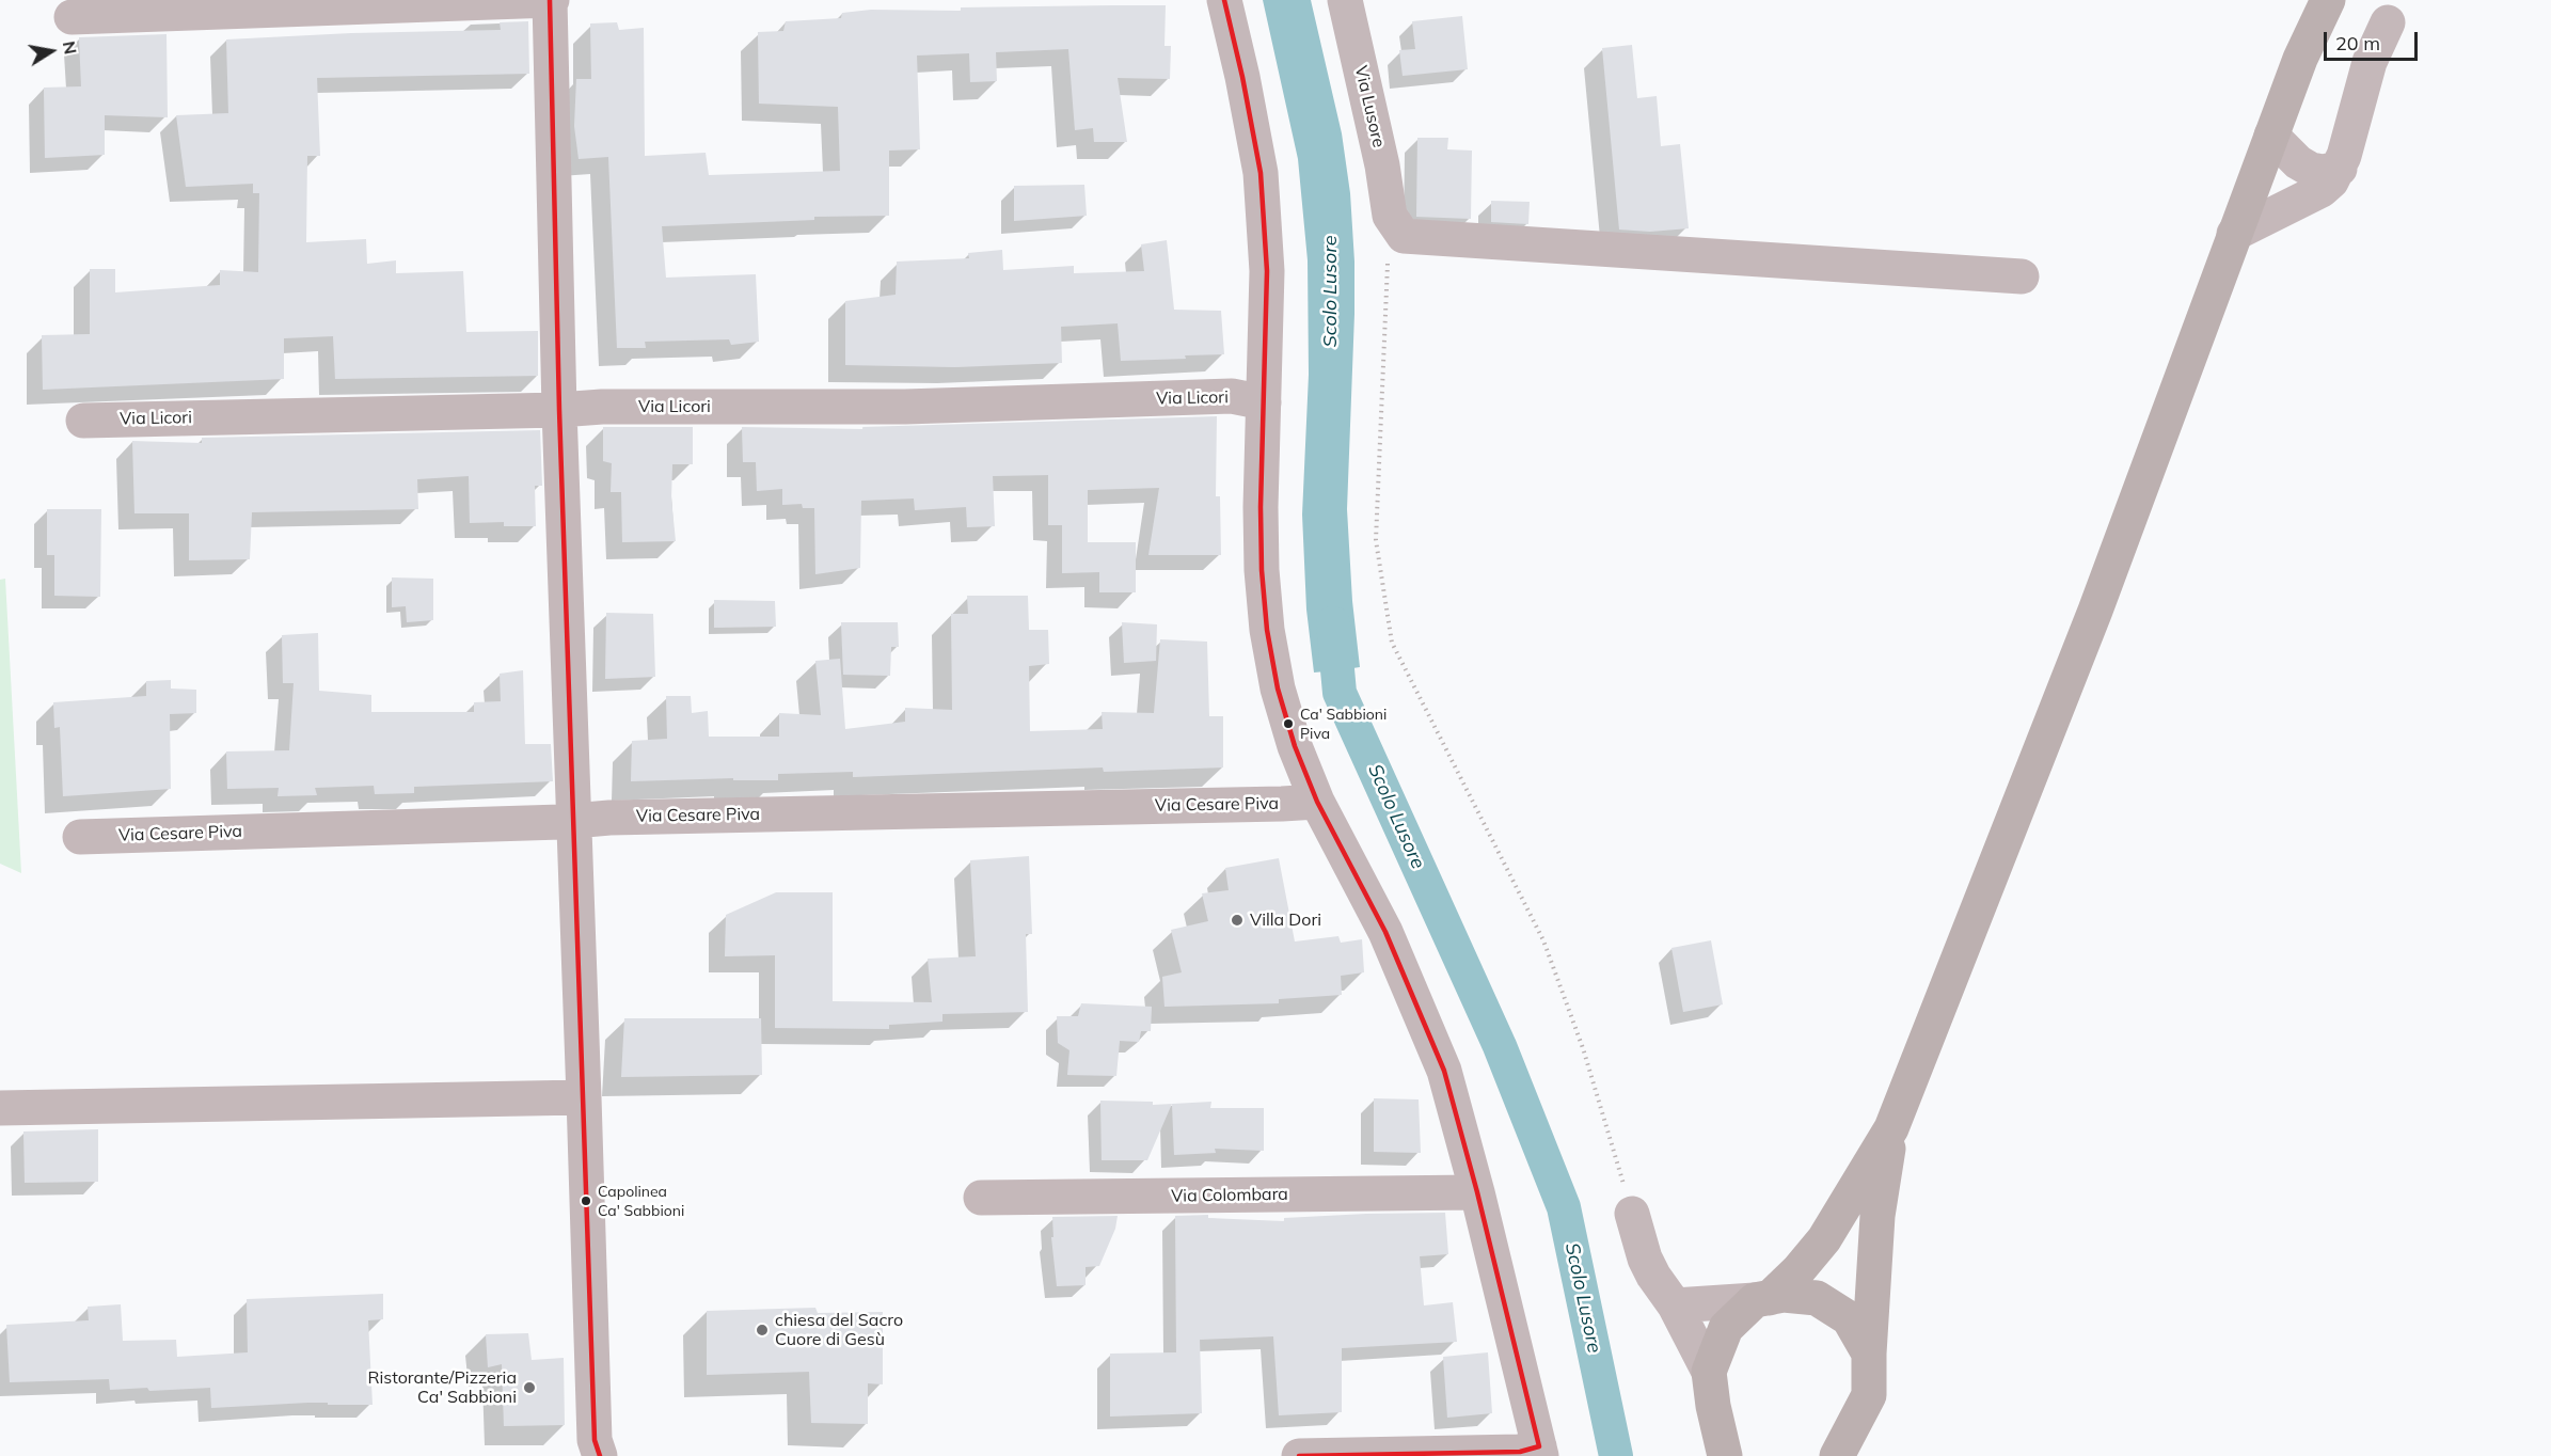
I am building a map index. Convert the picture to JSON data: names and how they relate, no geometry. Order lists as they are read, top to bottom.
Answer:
{
  "streets": {
    "street": [
      "Via Lusore",
      "Via Licori",
      "Via Cesare Piva",
      "Via Colombara"
    ]
  },
  "water": ["Scolo Lusore"],
  "places": [
    "Ca' Sabbioni Piva",
    "Villa Dori",
    "Capolinea Ca' Sabbioni",
    "chiesa del Sacro Cuore di Gesù",
    "Ristorante/Pizzeria Ca' Sabbioni"
  ],
  "scale_bar": "20 m",
  "north": "right"
}
